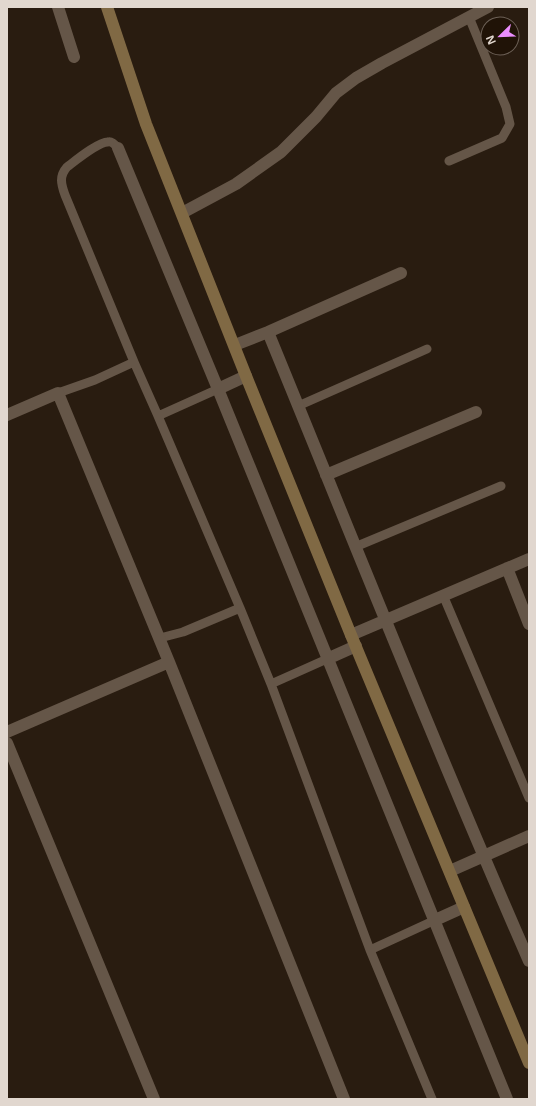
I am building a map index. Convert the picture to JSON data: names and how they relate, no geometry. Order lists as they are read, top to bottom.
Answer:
{
  "north": "bottom left"
}
